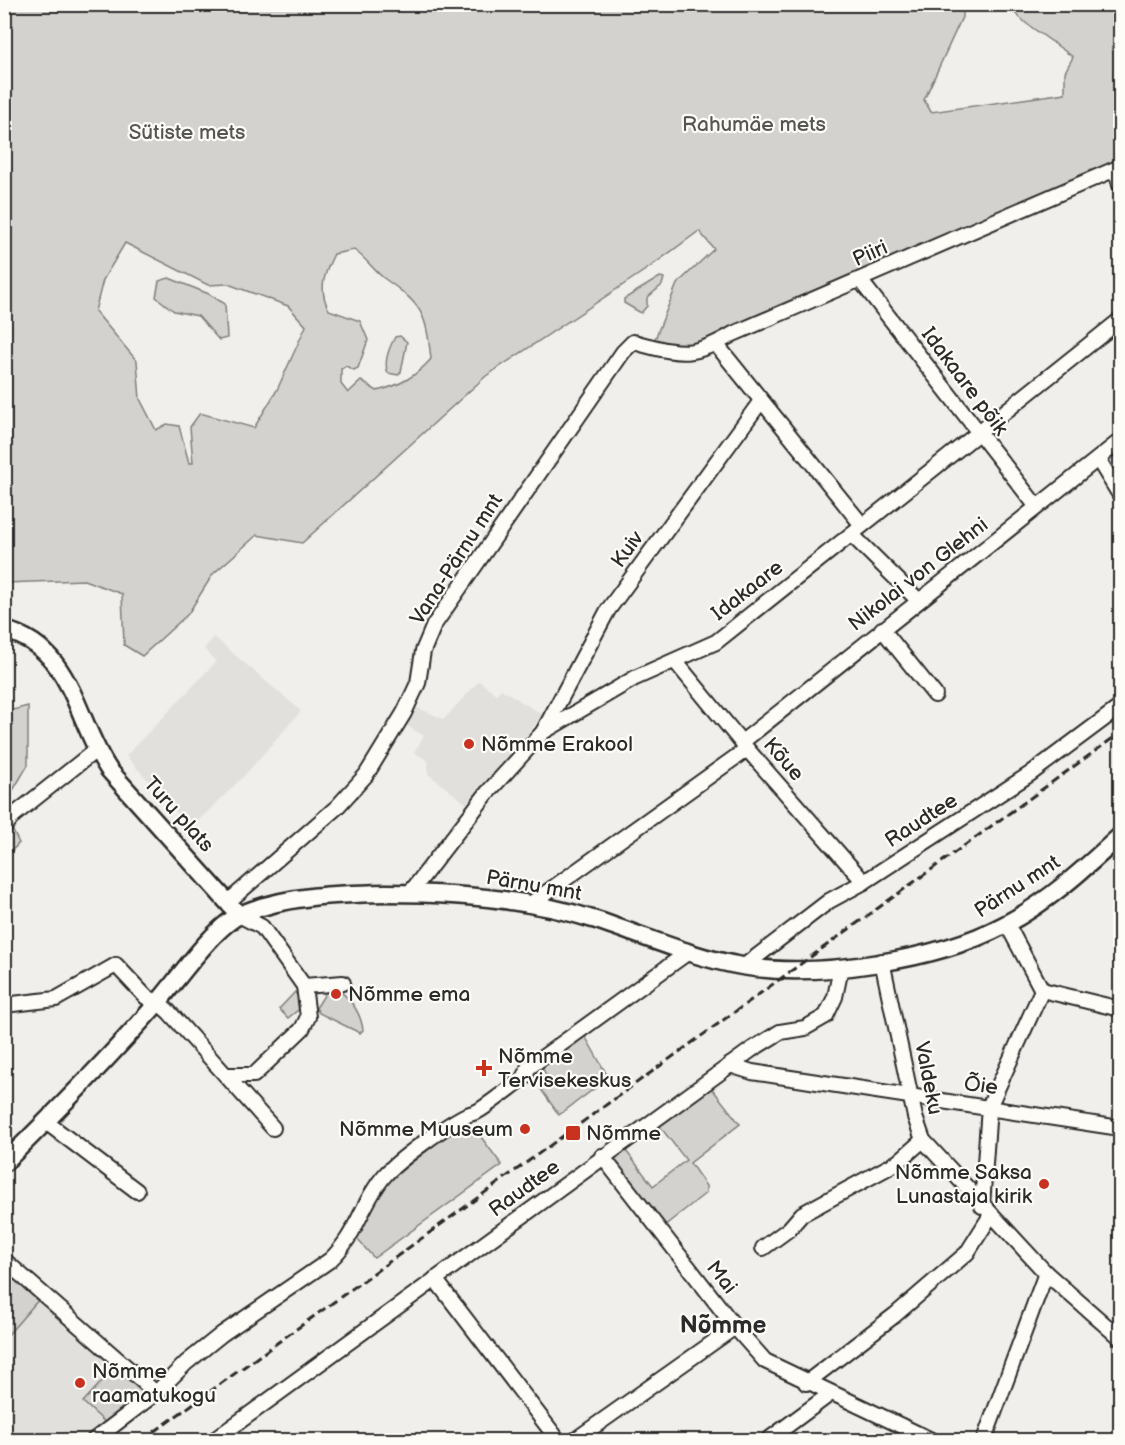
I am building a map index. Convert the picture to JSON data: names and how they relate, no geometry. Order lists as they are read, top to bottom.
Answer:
{
  "streets": {
    "main road": ["Turu plats", "Pärnu mnt"],
    "street": [
      "Piiri",
      "Idakaare põik",
      "Kuiv",
      "Vana-Pärnu mnt",
      "Nikolai von Glehni",
      "Idakaare",
      "Kõue",
      "Raudtee",
      "Valdeku",
      "Õie",
      "Mai"
    ]
  },
  "crossings": [
    ["Piiri", "Idakaare põik"],
    ["Piiri", "Vana-Pärnu mnt"],
    ["Idakaare põik", "Nikolai von Glehni"],
    ["Idakaare põik", "Idakaare"],
    ["Kuiv", "Idakaare"],
    ["Vana-Pärnu mnt", "Turu plats"],
    ["Vana-Pärnu mnt", "Pärnu mnt"],
    ["Nikolai von Glehni", "Kõue"],
    ["Nikolai von Glehni", "Pärnu mnt"],
    ["Idakaare", "Kõue"],
    ["Idakaare", "Pärnu mnt"],
    ["Kõue", "Raudtee"],
    ["Turu plats", "Pärnu mnt"],
    ["Raudtee", "Pärnu mnt"],
    ["Raudtee", "Õie"],
    ["Raudtee", "Mai"],
    ["Pärnu mnt", "Valdeku"],
    ["Valdeku", "Õie"]
  ],
  "districts": ["Nõmme"],
  "parks": ["Rahumäe mets", "Sütiste mets"],
  "places": {
    "other": [
      "Nõmme Erakool",
      "Nõmme ema",
      "Nõmme Muuseum",
      "Nõmme Saksa Lunastaja kirik",
      "Nõmme raamatukogu"
    ],
    "health": ["Nõmme Tervisekeskus"],
    "transit": ["Nõmme"]
  }
}
